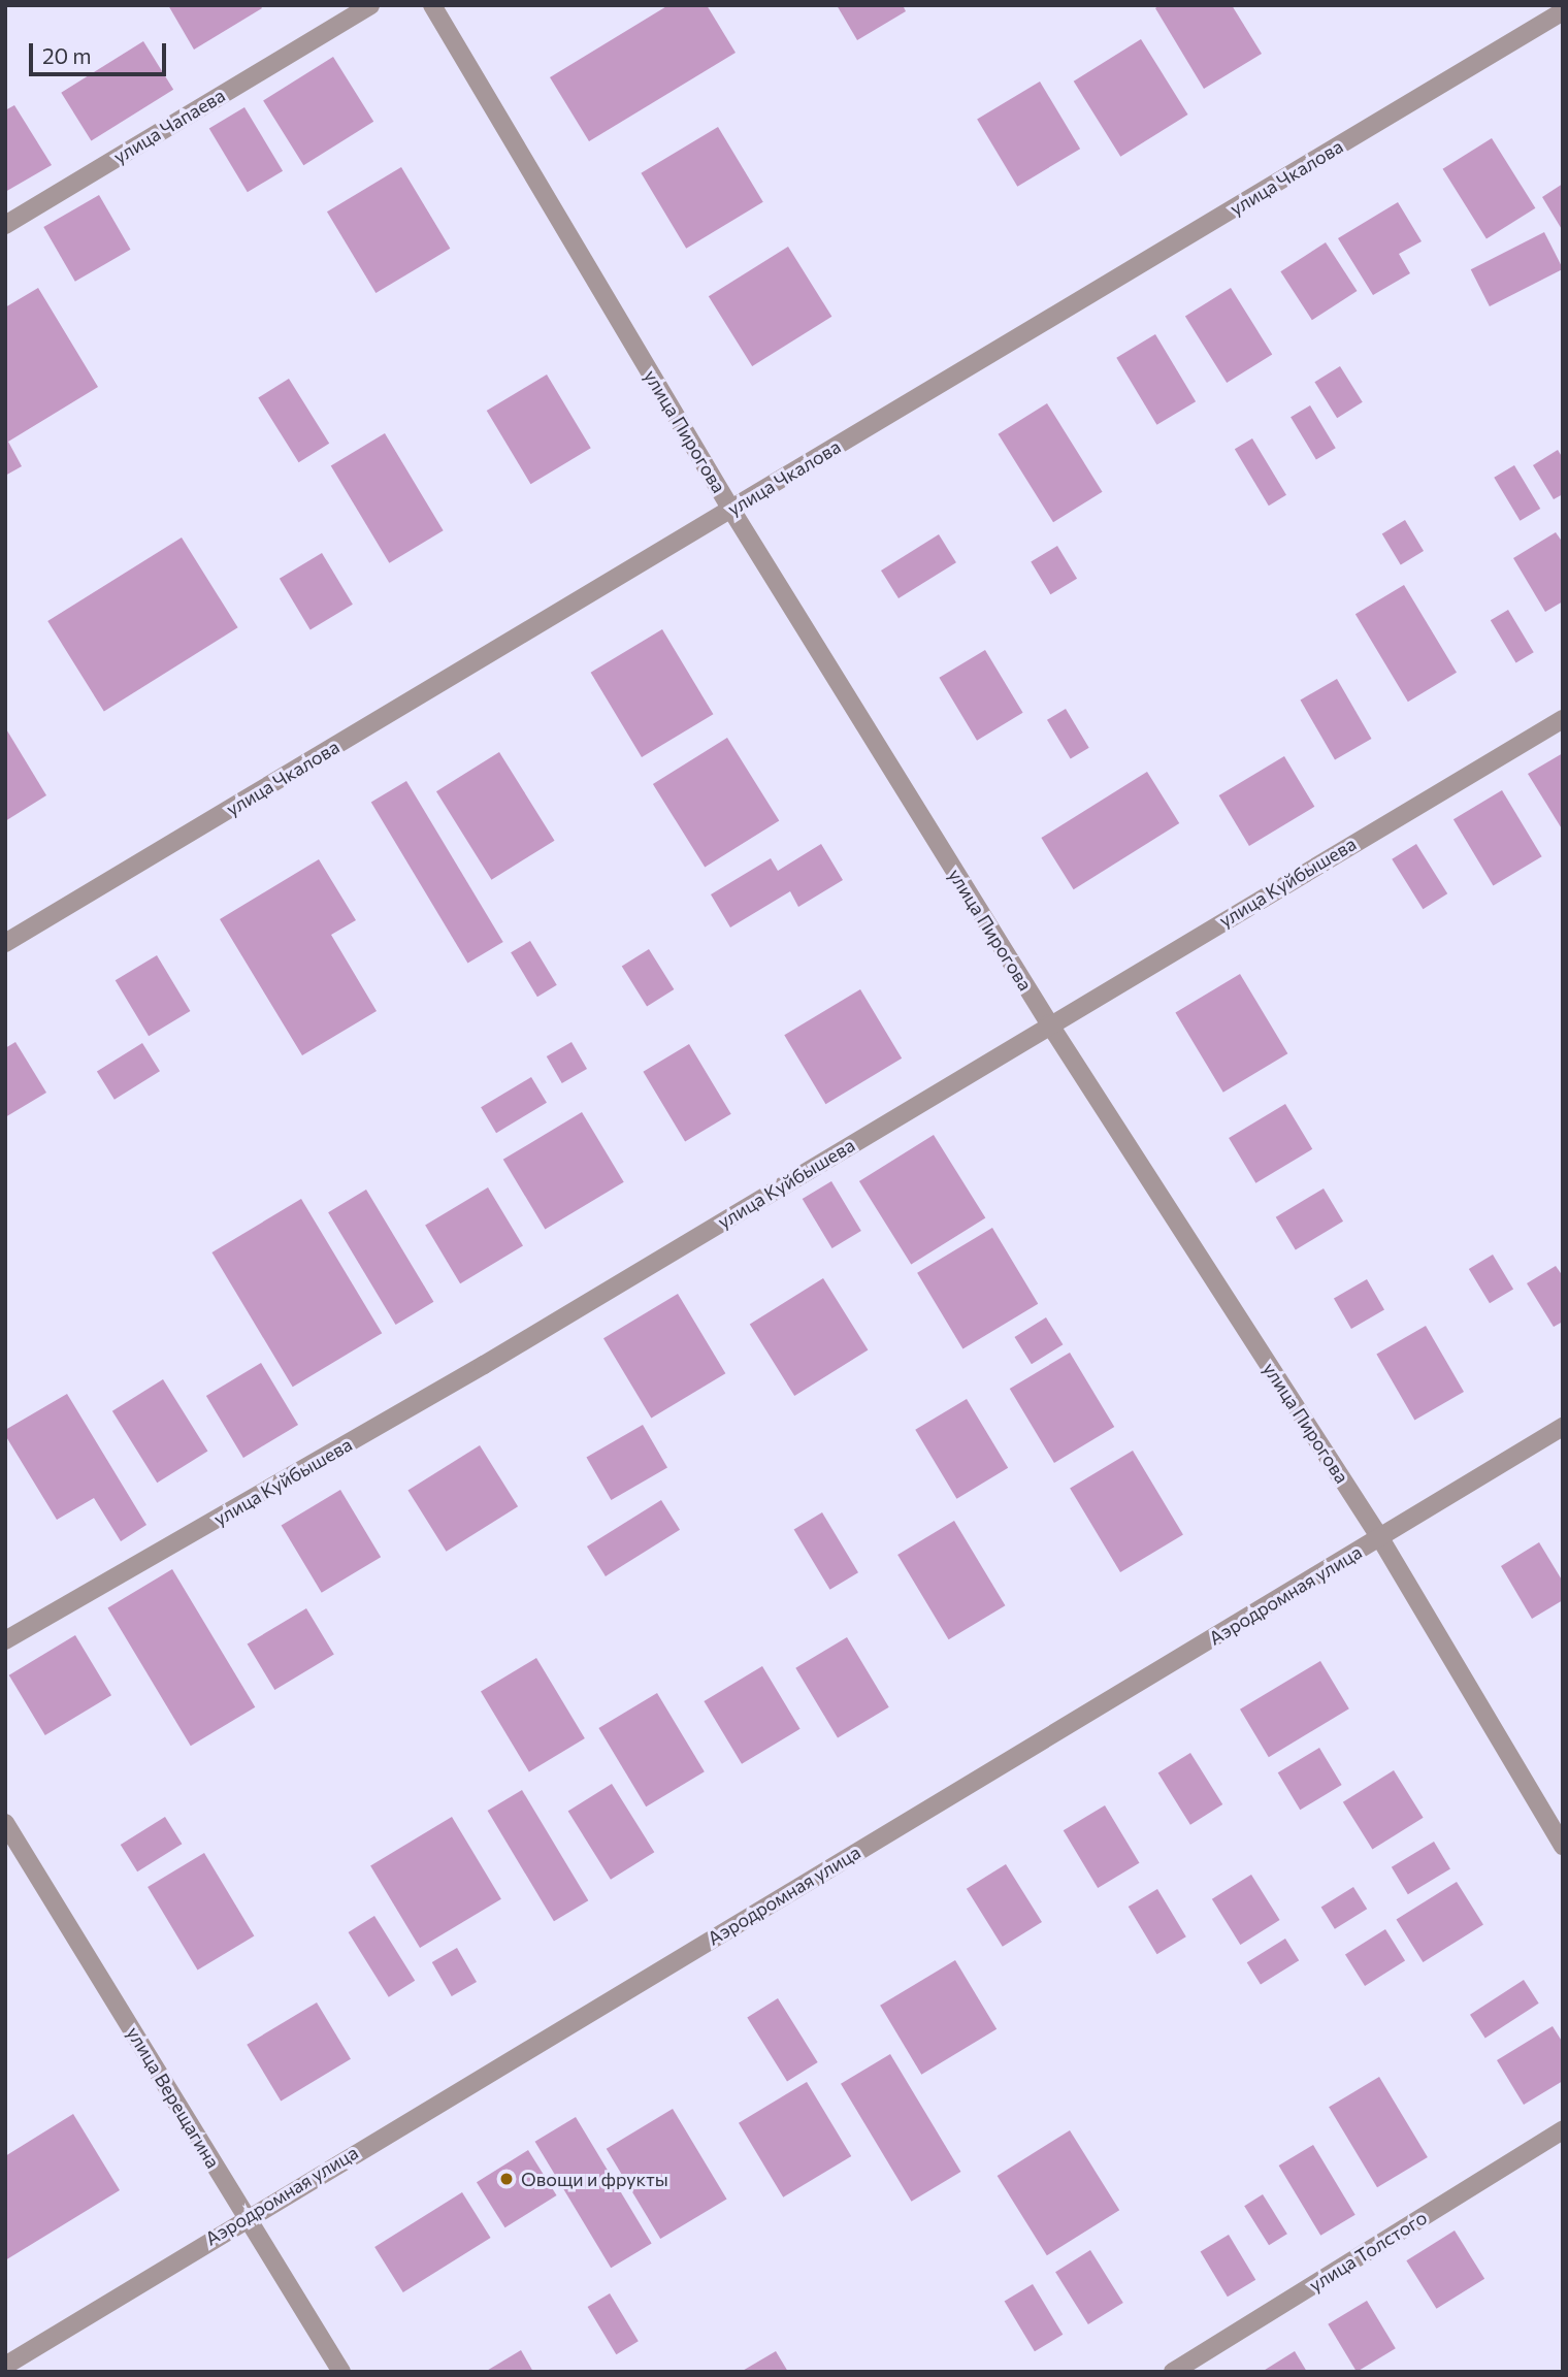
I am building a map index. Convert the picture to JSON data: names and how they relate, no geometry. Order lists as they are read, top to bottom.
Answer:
{
  "streets": {
    "street": [
      "улица Чапаева",
      "улица Чкалова",
      "улица Пирогова",
      "улица Куйбышева",
      "Аэродромная улица",
      "улица Верещагина",
      "улица Толстого"
    ]
  },
  "crossings": [
    ["улица Чкалова", "улица Пирогова"],
    ["улица Пирогова", "улица Куйбышева"],
    ["улица Пирогова", "Аэродромная улица"],
    ["Аэродромная улица", "улица Верещагина"]
  ],
  "places": ["Овощи и фрукты"],
  "scale_bar": "20 m"
}
